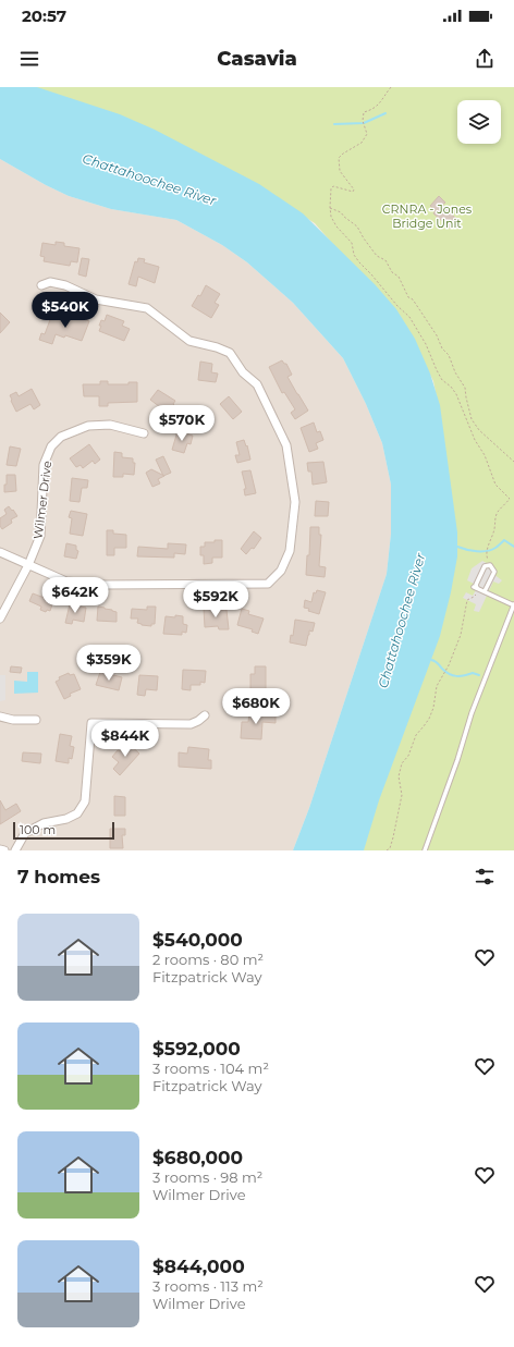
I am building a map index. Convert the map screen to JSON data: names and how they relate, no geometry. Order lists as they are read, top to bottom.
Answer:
{
  "streets": {
    "street": ["Wilmer Drive"]
  },
  "water": ["Chattahoochee River"],
  "parks": ["CRNRA - Jones Bridge Unit"],
  "scale_bar": "100 m",
  "page": {
    "status": "20:57",
    "header": "Casavia",
    "price": [
      "$540K",
      "$570K",
      "$642K",
      "$592K",
      "$359K",
      "$680K",
      "$844K"
    ],
    "scale": "100 m",
    "heading": "7 homes",
    "list": [
      {
        "name": "$540,000",
        "note": "2 rooms · 80 m² · Fitzpatrick Way"
      },
      {
        "name": "$592,000",
        "note": "3 rooms · 104 m² · Fitzpatrick Way"
      },
      {
        "name": "$680,000",
        "note": "3 rooms · 98 m² · Wilmer Drive"
      },
      {
        "name": "$844,000",
        "note": "3 rooms · 113 m² · Wilmer Drive"
      }
    ]
  }
}
